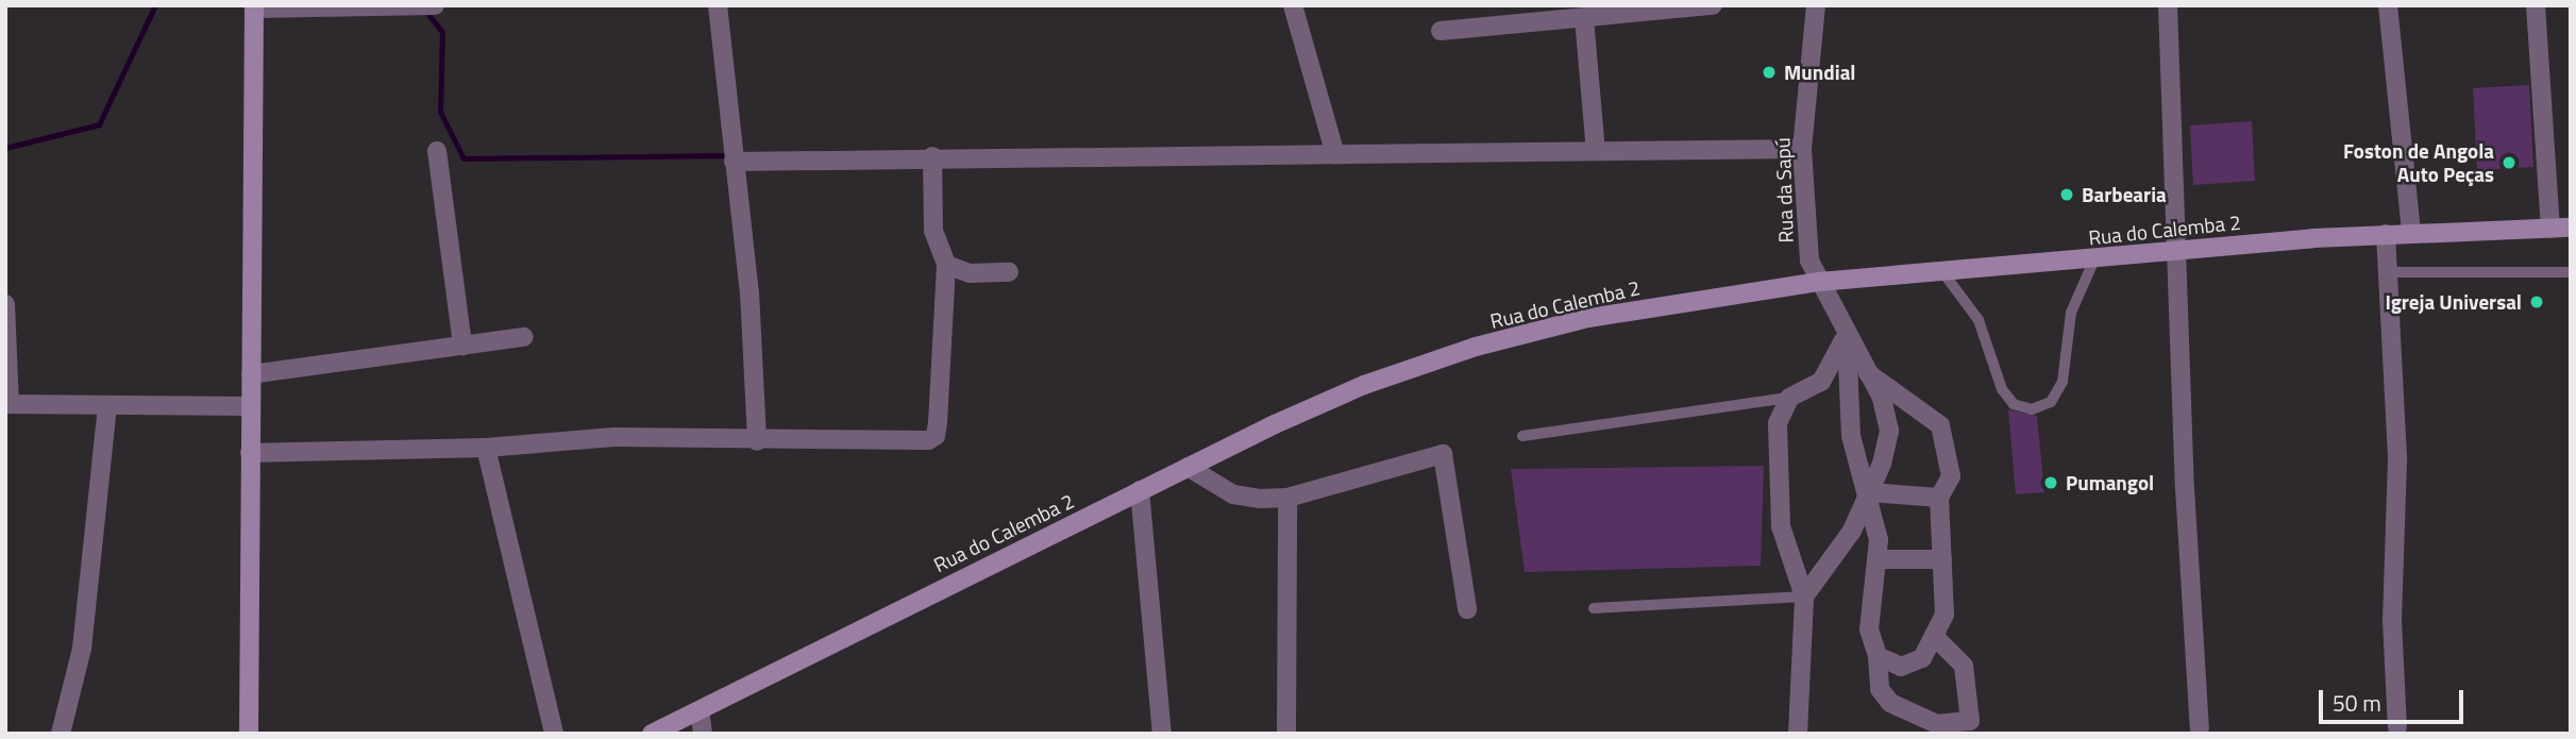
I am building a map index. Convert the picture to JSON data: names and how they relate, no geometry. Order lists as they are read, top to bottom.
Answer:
{
  "streets": {
    "main road": ["Rua do Calemba 2"],
    "street": ["Rua da Sapú"]
  },
  "crossings": [
    ["Rua da Sapú", "Rua do Calemba 2"]
  ],
  "places": [
    "Mundial",
    "Foston de Angola Auto Peças",
    "Barbearia",
    "Igreja Universal",
    "Pumangol"
  ],
  "scale_bar": "50 m"
}
